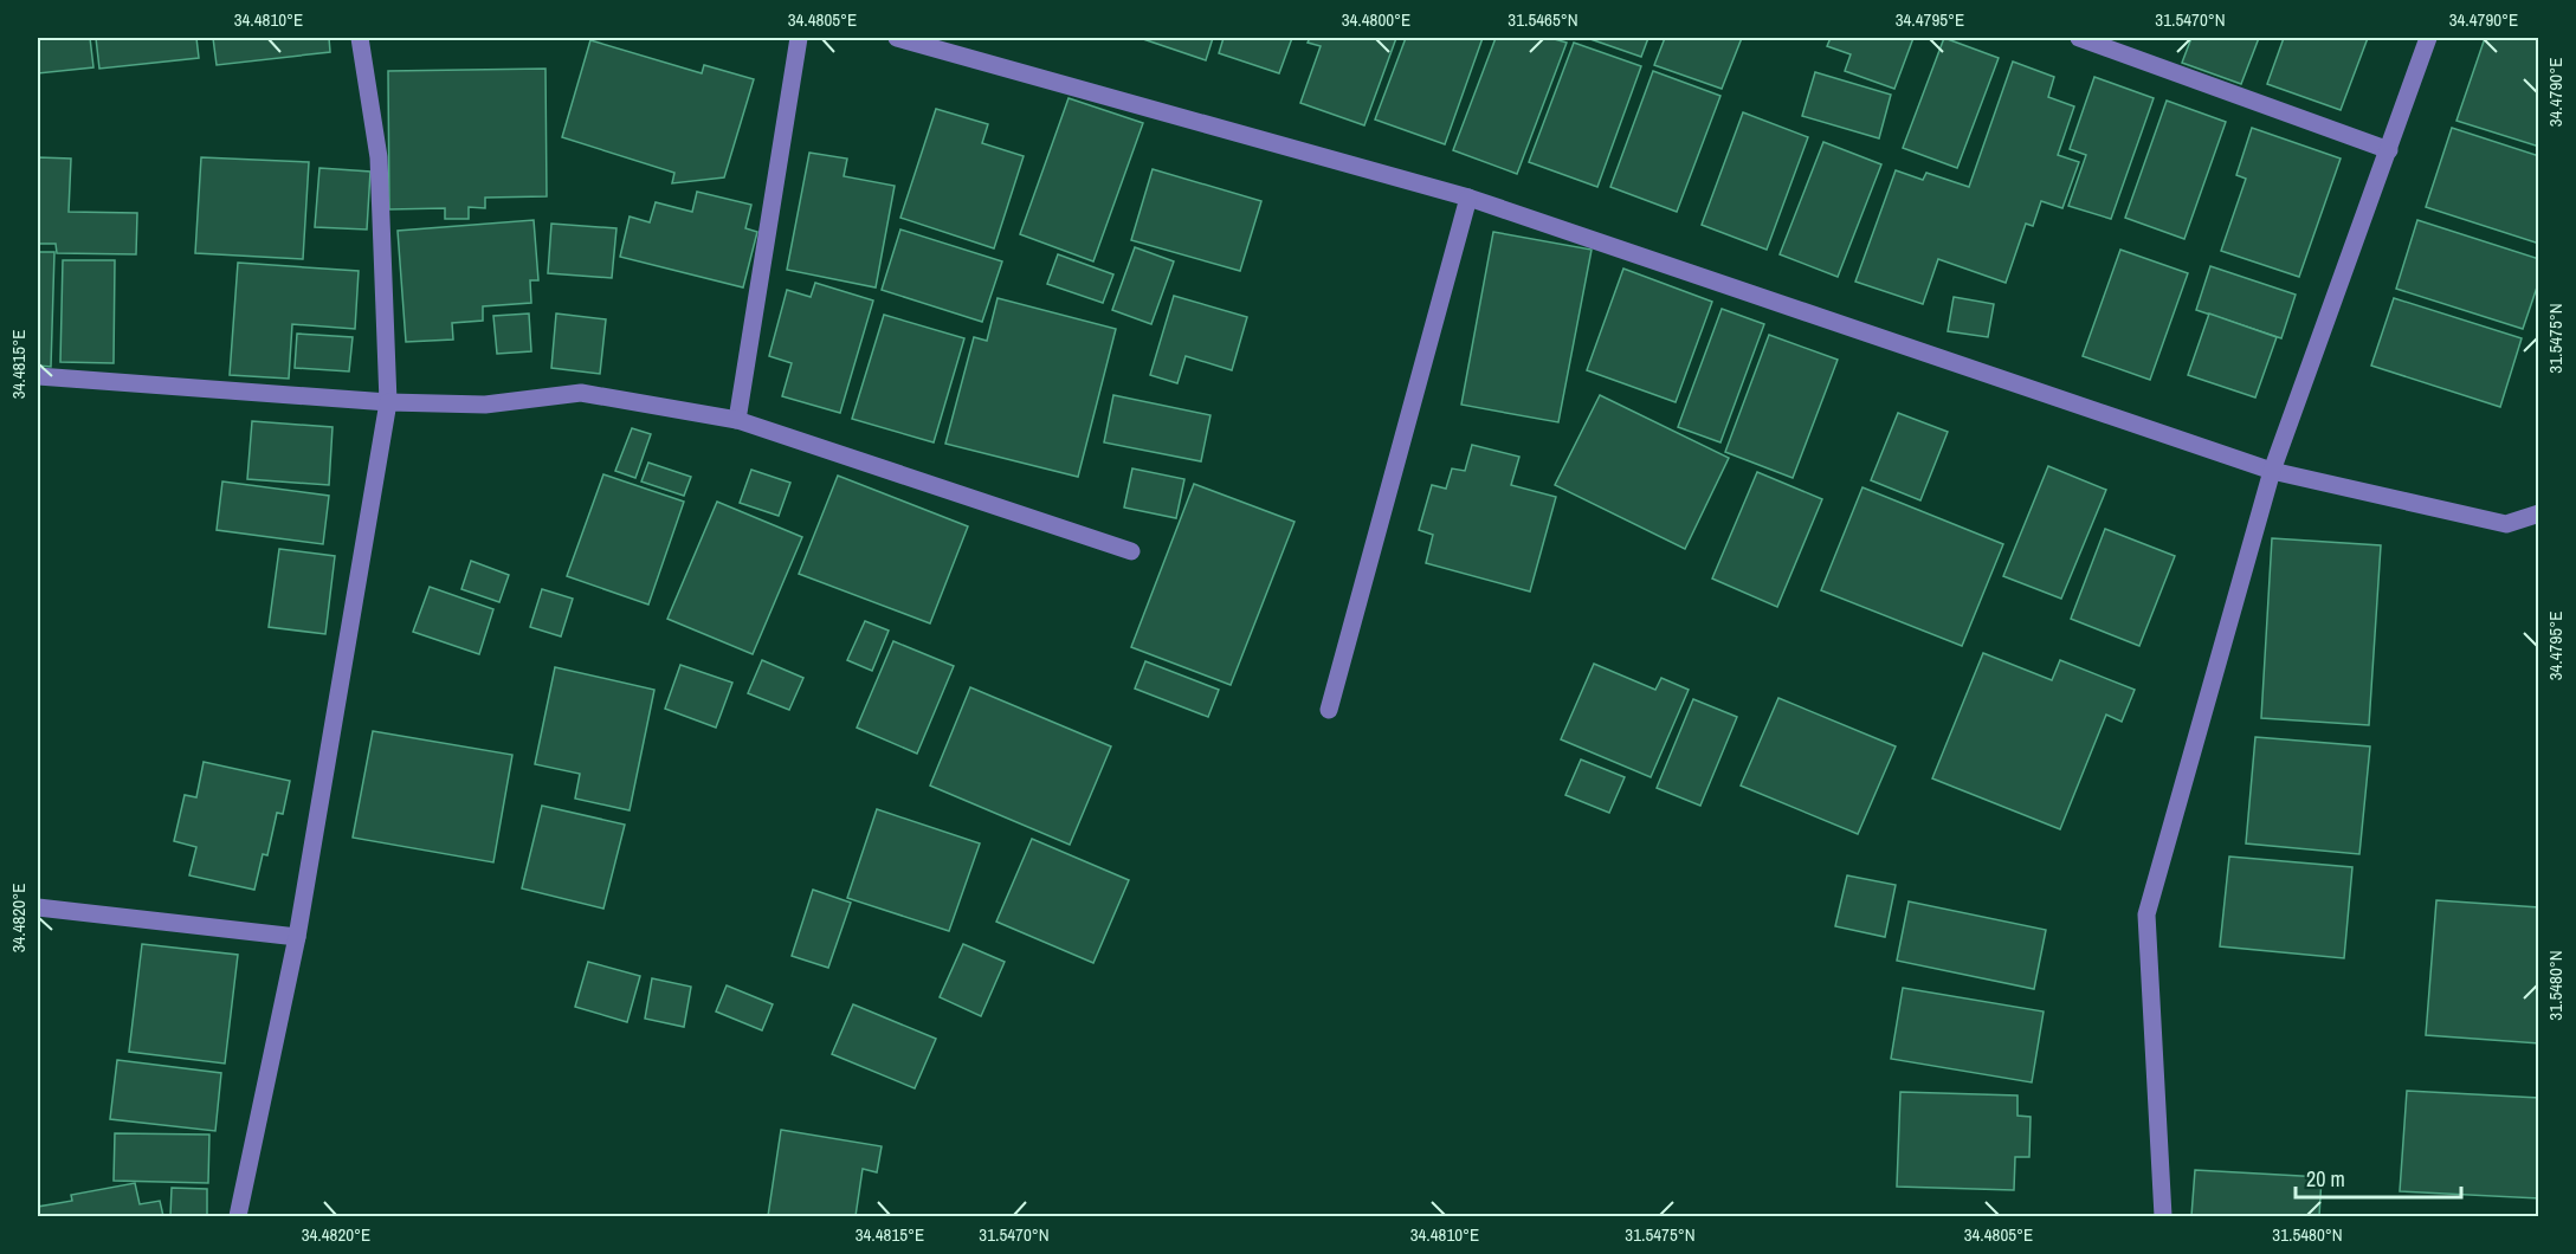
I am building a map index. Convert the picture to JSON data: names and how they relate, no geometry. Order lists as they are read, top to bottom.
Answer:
{
  "scale_bar": "20 m",
  "coordinates": [
    "34.4810°E",
    "34.4805°E",
    "34.4800°E",
    "31.5465°N",
    "34.4795°E",
    "31.5470°N",
    "34.4790°E",
    "31.5475°N",
    "34.4815°E",
    "34.4820°E",
    "31.5480°N"
  ]
}
